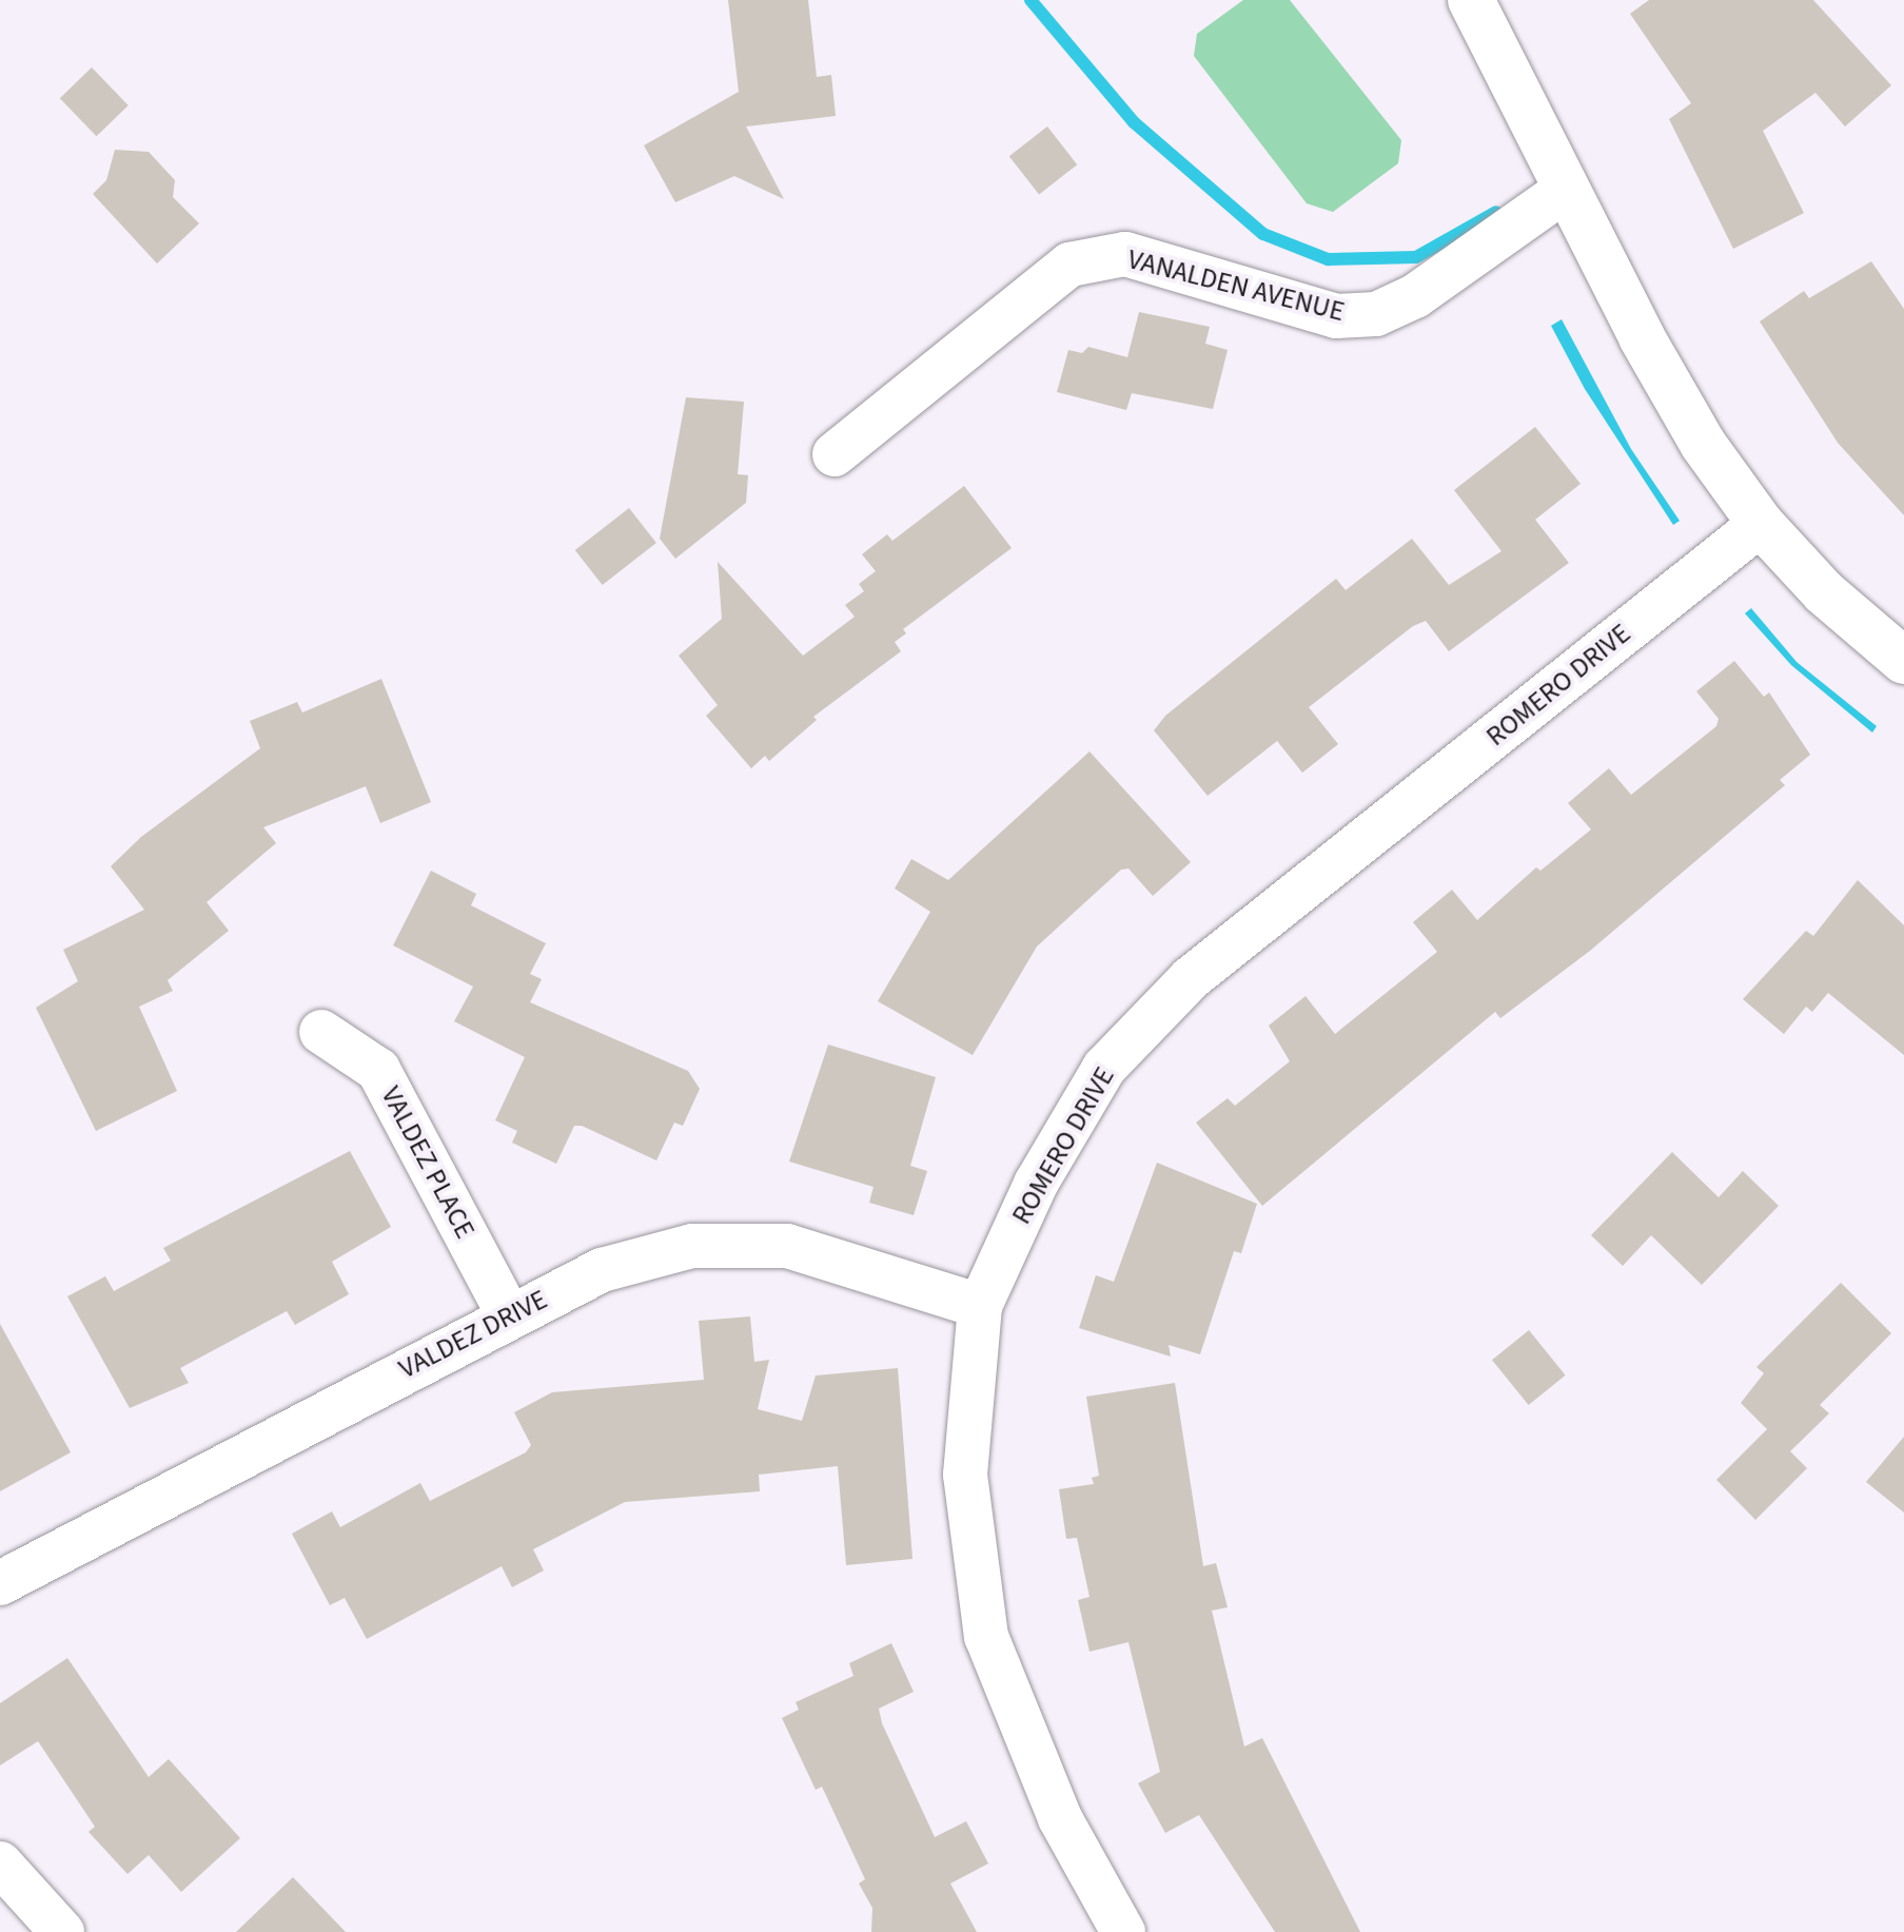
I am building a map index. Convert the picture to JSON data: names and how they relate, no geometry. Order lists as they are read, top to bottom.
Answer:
{
  "streets": {
    "street": [
      "VANALDEN AVENUE",
      "ROMERO DRIVE",
      "VALDEZ PLACE",
      "VALDEZ DRIVE"
    ]
  },
  "crossings": [
    ["ROMERO DRIVE", "VALDEZ DRIVE"],
    ["VALDEZ PLACE", "VALDEZ DRIVE"]
  ]
}
